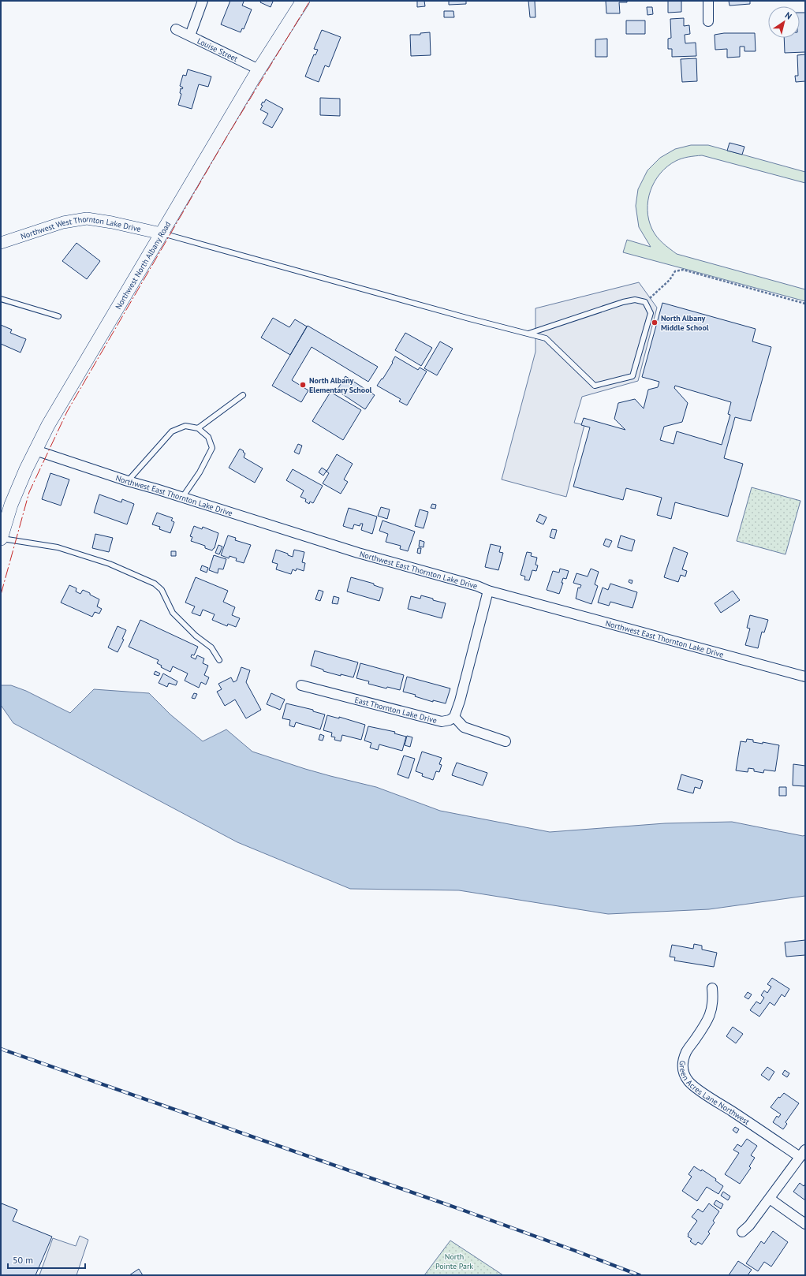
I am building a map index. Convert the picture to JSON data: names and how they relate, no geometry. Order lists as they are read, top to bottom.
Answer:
{
  "streets": {
    "main road": ["Northwest North Albany Road"],
    "street": [
      "Louise Street",
      "Northwest West Thornton Lake Drive",
      "Northwest East Thornton Lake Drive",
      "East Thornton Lake Drive",
      "Green Acres Lane Northwest"
    ]
  },
  "crossings": [
    ["Louise Street", "Northwest North Albany Road"],
    ["Northwest West Thornton Lake Drive", "Northwest North Albany Road"],
    ["Northwest North Albany Road", "Northwest East Thornton Lake Drive"]
  ],
  "parks": ["North Pointe Park"],
  "places": ["North Albany Middle School", "North Albany Elementary School"],
  "scale_bar": "50 m",
  "north": "top right"
}
